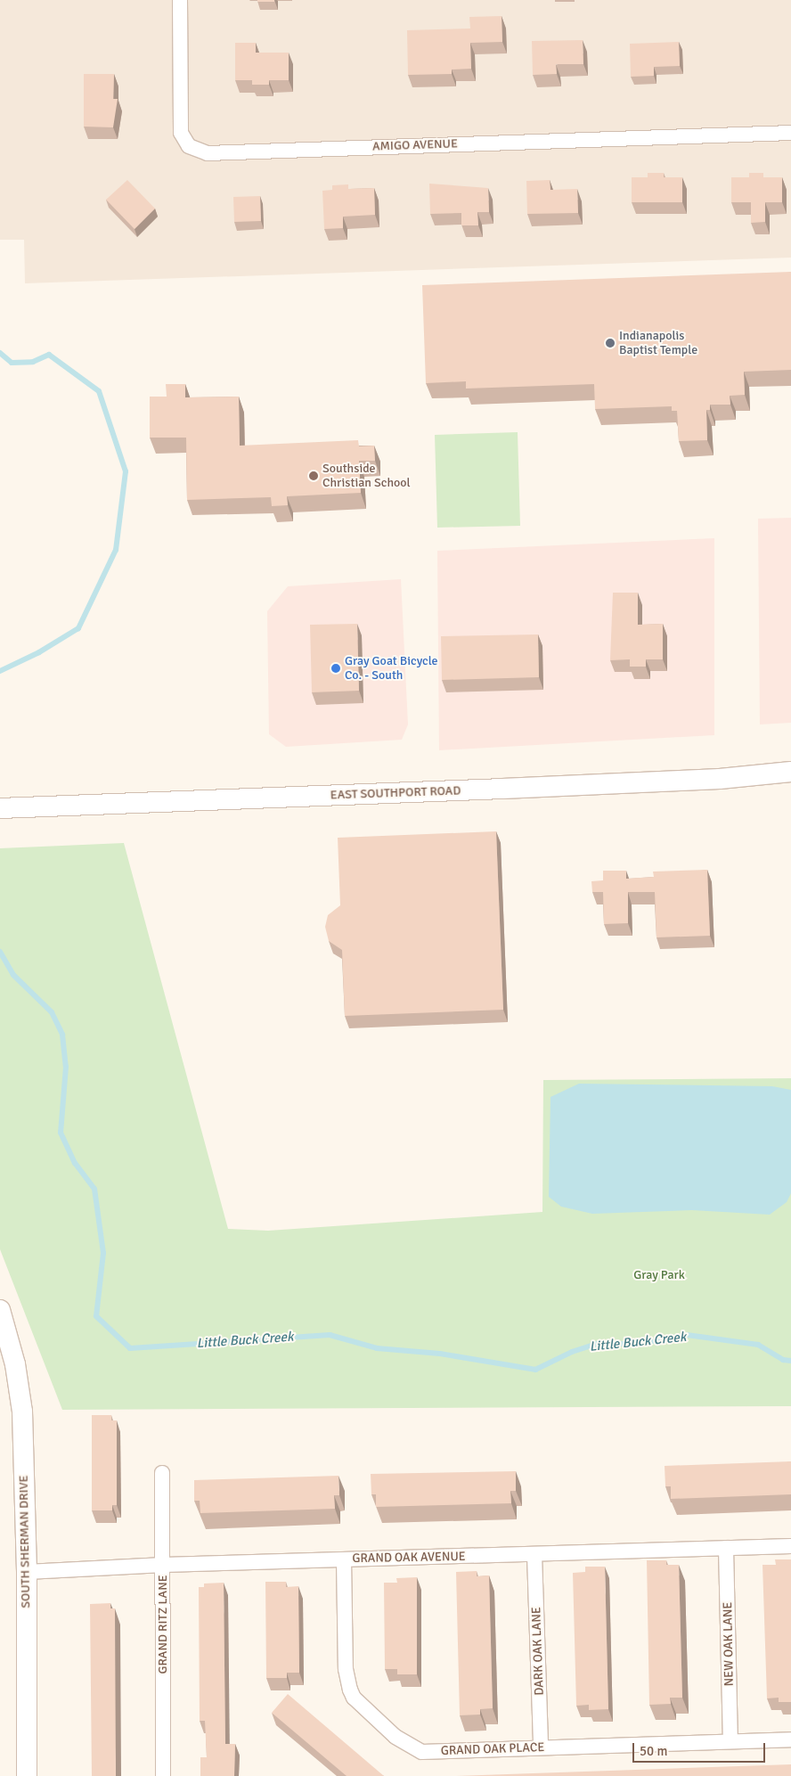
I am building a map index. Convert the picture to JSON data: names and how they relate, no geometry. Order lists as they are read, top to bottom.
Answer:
{
  "streets": {
    "main road": ["EAST SOUTHPORT ROAD", "SOUTH SHERMAN DRIVE"],
    "street": [
      "AMIGO AVENUE",
      "GRAND OAK AVENUE",
      "GRAND RITZ LANE",
      "NEW OAK LANE",
      "DARK OAK LANE",
      "GRAND OAK PLACE"
    ]
  },
  "crossings": [
    ["SOUTH SHERMAN DRIVE", "GRAND OAK AVENUE"],
    ["GRAND OAK AVENUE", "GRAND RITZ LANE"],
    ["GRAND OAK AVENUE", "NEW OAK LANE"],
    ["GRAND OAK AVENUE", "DARK OAK LANE"],
    ["GRAND OAK AVENUE", "GRAND OAK PLACE"],
    ["NEW OAK LANE", "GRAND OAK PLACE"],
    ["DARK OAK LANE", "GRAND OAK PLACE"]
  ],
  "water": ["Little Buck Creek"],
  "parks": ["Gray Park"],
  "places": ["Indianapolis Baptist Temple", "Southside Christian School", "Gray Goat Bicycle Co. - South"],
  "scale_bar": "50 m"
}
